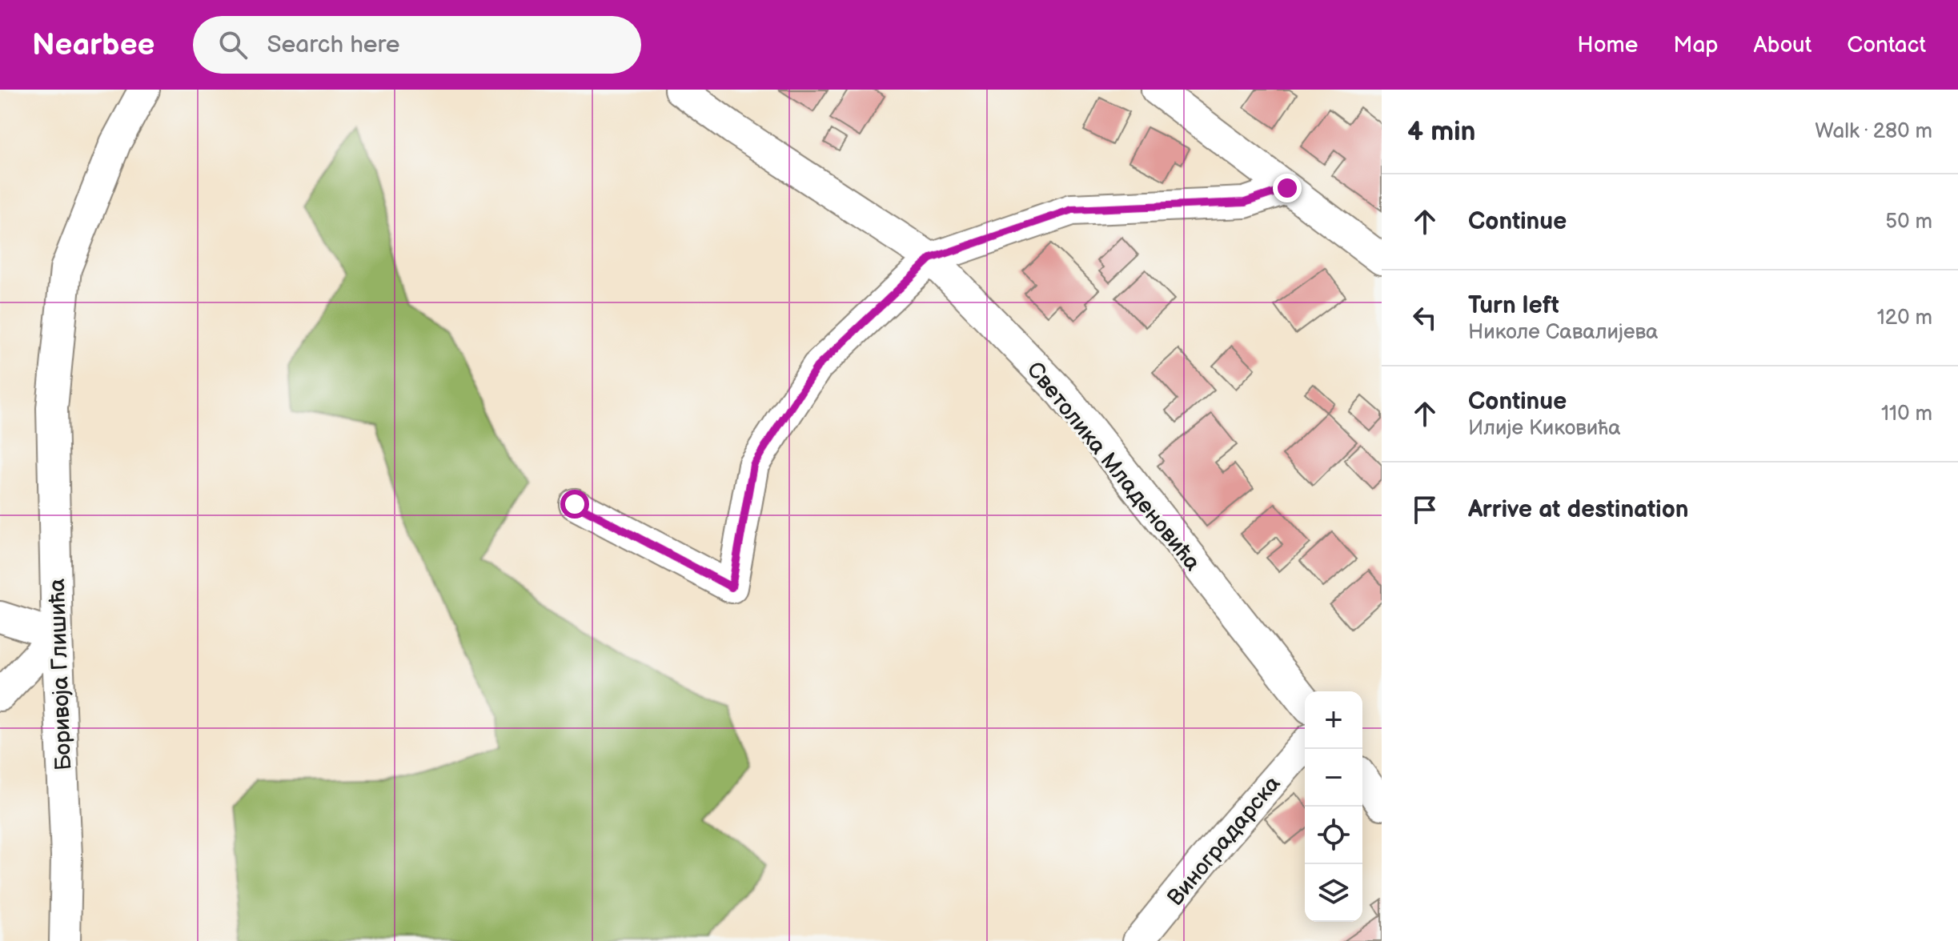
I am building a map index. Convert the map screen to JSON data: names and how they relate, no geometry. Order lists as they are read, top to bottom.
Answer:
{
  "streets": {
    "street": ["Светолика Младеновића", "Боривоја Глишића", "Виноградарска"]
  },
  "page": {
    "header": "Nearbee",
    "search": "Search here",
    "nav": [
      "Home",
      "Map",
      "About",
      "Contact"
    ],
    "heading": ["4 min", "Walk · 280 m"],
    "list": [
      ["Continue", "50 m"],
      ["Turn left", "Николе Савалијева", "120 m"],
      ["Continue", "Илије Киковића", "110 m"],
      "Arrive at destination"
    ],
    "map_buttons": ["+", "−"]
  }
}
